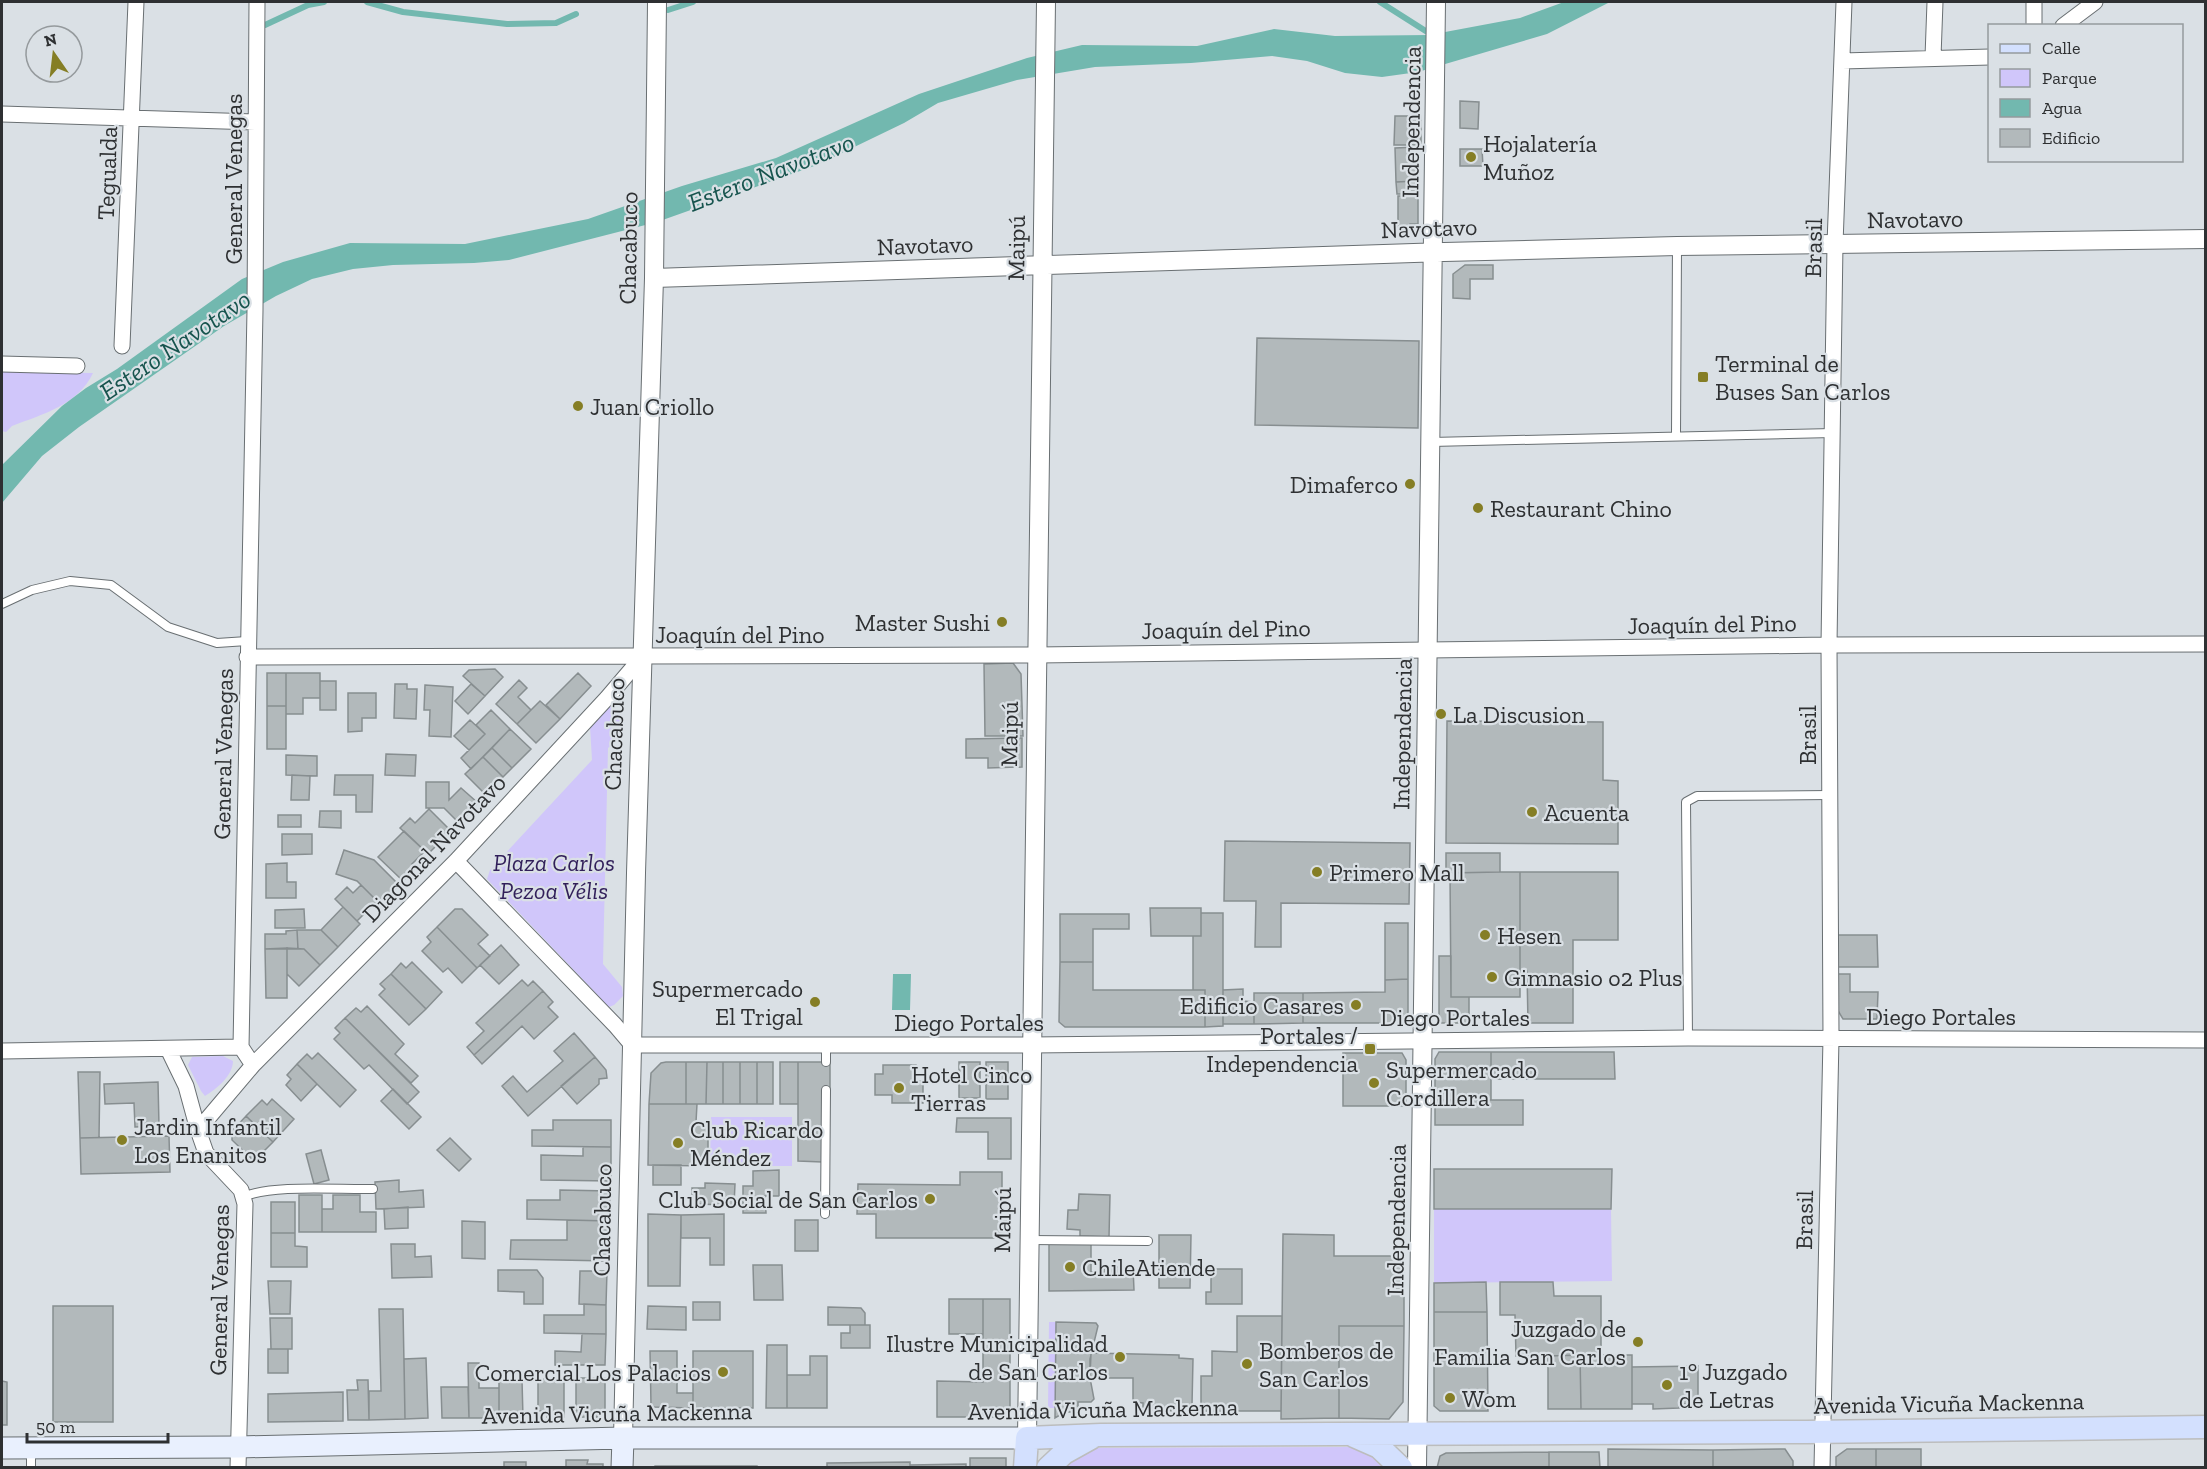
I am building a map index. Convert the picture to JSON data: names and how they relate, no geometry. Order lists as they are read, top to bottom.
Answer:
{
  "streets": {
    "main road": ["Chacabuco", "Maipú", "Avenida Vicuña Mackenna"],
    "street": [
      "Independencia",
      "Tegualda",
      "General Venegas",
      "Navotavo",
      "Brasil",
      "Joaquín del Pino",
      "Diagonal Navotavo",
      "Diego Portales"
    ]
  },
  "crossings": [
    ["Independencia", "Navotavo"],
    ["Independencia", "Joaquín del Pino"],
    ["Independencia", "Diego Portales"],
    ["Independencia", "Avenida Vicuña Mackenna"],
    ["General Venegas", "Joaquín del Pino"],
    ["General Venegas", "Avenida Vicuña Mackenna"],
    ["Navotavo", "Chacabuco"],
    ["Navotavo", "Maipú"],
    ["Navotavo", "Brasil"],
    ["Chacabuco", "Joaquín del Pino"],
    ["Chacabuco", "Diagonal Navotavo"],
    ["Chacabuco", "Diego Portales"],
    ["Chacabuco", "Avenida Vicuña Mackenna"],
    ["Maipú", "Joaquín del Pino"],
    ["Maipú", "Diego Portales"],
    ["Maipú", "Avenida Vicuña Mackenna"],
    ["Brasil", "Joaquín del Pino"],
    ["Brasil", "Diego Portales"],
    ["Brasil", "Avenida Vicuña Mackenna"],
    ["Joaquín del Pino", "Diagonal Navotavo"]
  ],
  "water": ["Estero Navotavo"],
  "parks": ["Plaza Carlos Pezoa Vélis"],
  "places": {
    "other": [
      "Hojalatería Muñoz",
      "Juan Criollo",
      "Dimaferco",
      "Restaurant Chino",
      "Master Sushi",
      "La Discusion",
      "Acuenta",
      "Primero Mall",
      "Hesen",
      "Gimnasio o2 Plus",
      "Supermercado El Trigal",
      "Edificio Casares",
      "Supermercado Cordillera",
      "Hotel Cinco Tierras",
      "Jardin Infantil Los Enanitos",
      "Club Ricardo Méndez",
      "Club Social de San Carlos",
      "ChileAtiende",
      "Juzgado de Familia San Carlos",
      "Ilustre Municipalidad de San Carlos",
      "Bomberos de San Carlos",
      "Comercial Los Palacios",
      "1° Juzgado de Letras",
      "Wom"
    ],
    "transit": ["Terminal de Buses San Carlos", "Portales / Independencia"]
  },
  "legend": [
    "Calle",
    "Parque",
    "Agua",
    "Edificio"
  ],
  "scale_bar": "50 m",
  "north": "top"
}
